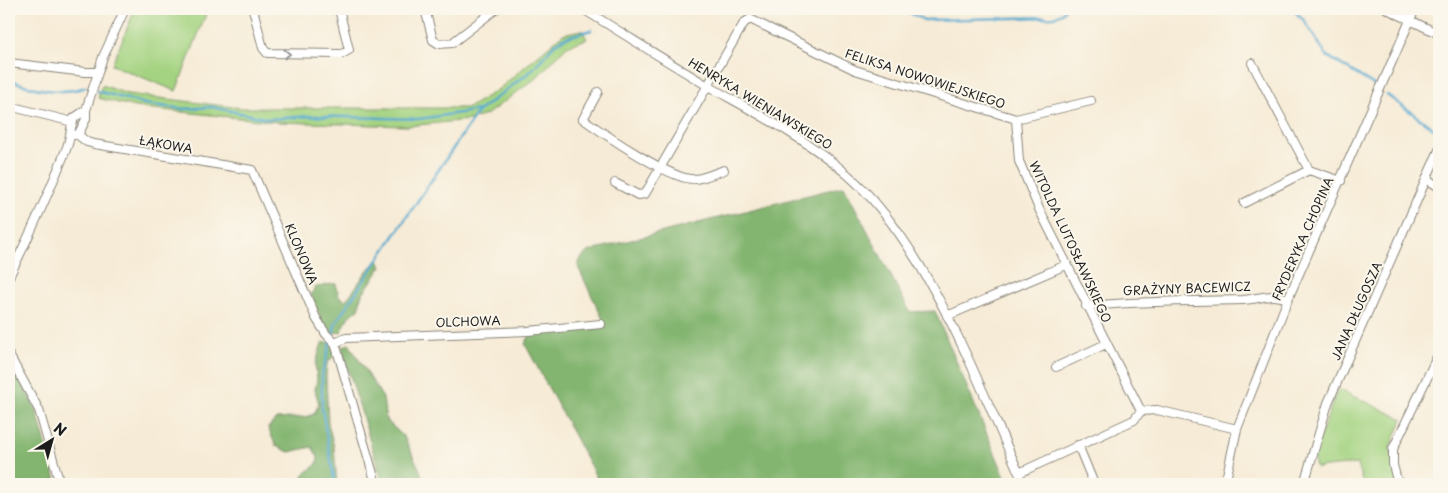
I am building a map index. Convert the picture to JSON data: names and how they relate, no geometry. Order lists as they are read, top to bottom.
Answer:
{
  "streets": {
    "street": [
      "FELIKSA NOWOWIEJSKIEGO",
      "HENRYKA WIENIAWSKIEGO",
      "ŁĄKOWA",
      "FRYDERYKA CHOPINA",
      "WITOLDA LUTOSŁAWSKIEGO",
      "KLONOWA",
      "GRAŻYNY BACEWICZ",
      "JANA DŁUGOSZA",
      "OLCHOWA"
    ]
  },
  "crossings": [
    ["FELIKSA NOWOWIEJSKIEGO", "HENRYKA WIENIAWSKIEGO"],
    ["FELIKSA NOWOWIEJSKIEGO", "WITOLDA LUTOSŁAWSKIEGO"],
    ["ŁĄKOWA", "KLONOWA"],
    ["FRYDERYKA CHOPINA", "GRAŻYNY BACEWICZ"],
    ["WITOLDA LUTOSŁAWSKIEGO", "GRAŻYNY BACEWICZ"],
    ["KLONOWA", "OLCHOWA"]
  ],
  "north": "top right"
}
